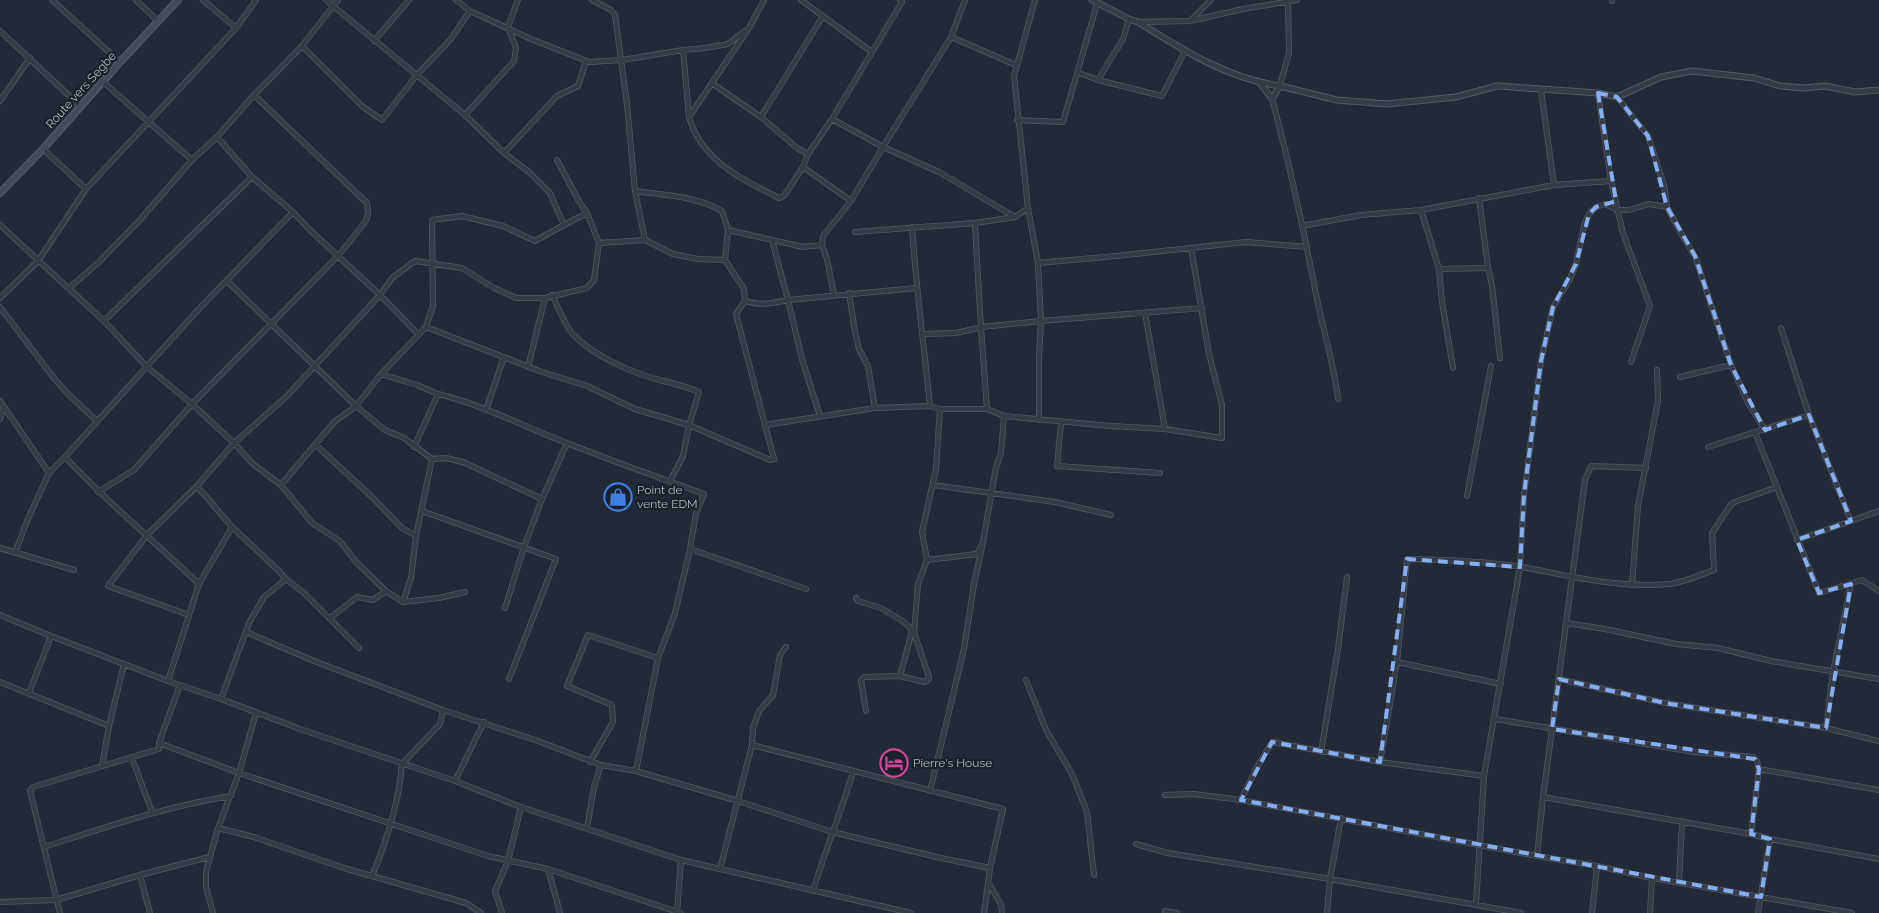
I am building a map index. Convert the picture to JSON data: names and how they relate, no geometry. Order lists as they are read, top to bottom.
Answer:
{
  "streets": {
    "main road": ["Route vers Segbe"]
  },
  "places": {
    "shop": ["Point de vente EDM"],
    "hotel": ["Pierre's House"]
  }
}
